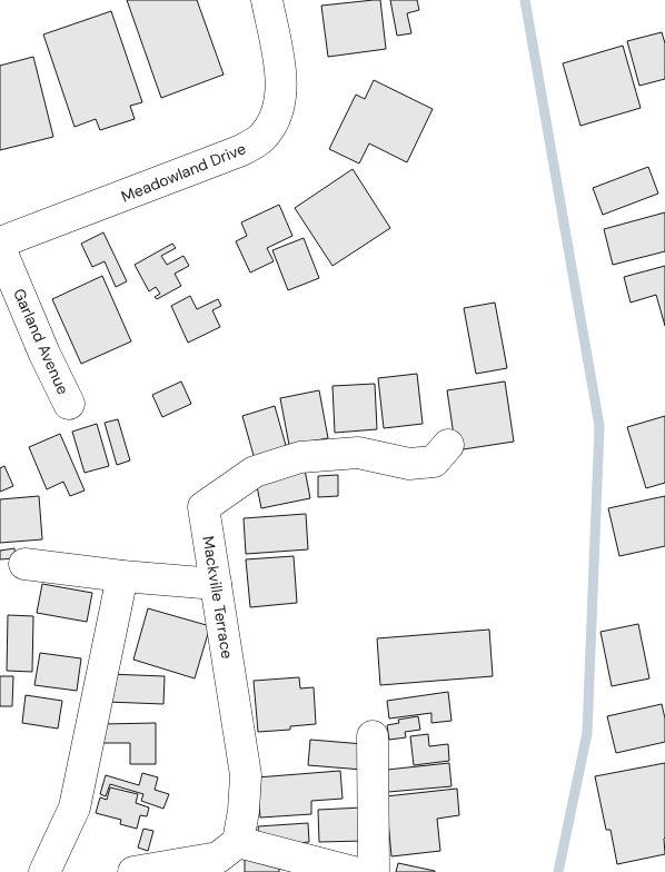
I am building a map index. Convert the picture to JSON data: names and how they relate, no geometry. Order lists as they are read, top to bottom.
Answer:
{
  "streets": {
    "street": ["Meadowland Drive", "Garland Avenue", "Mackville Terrace"]
  }
}
